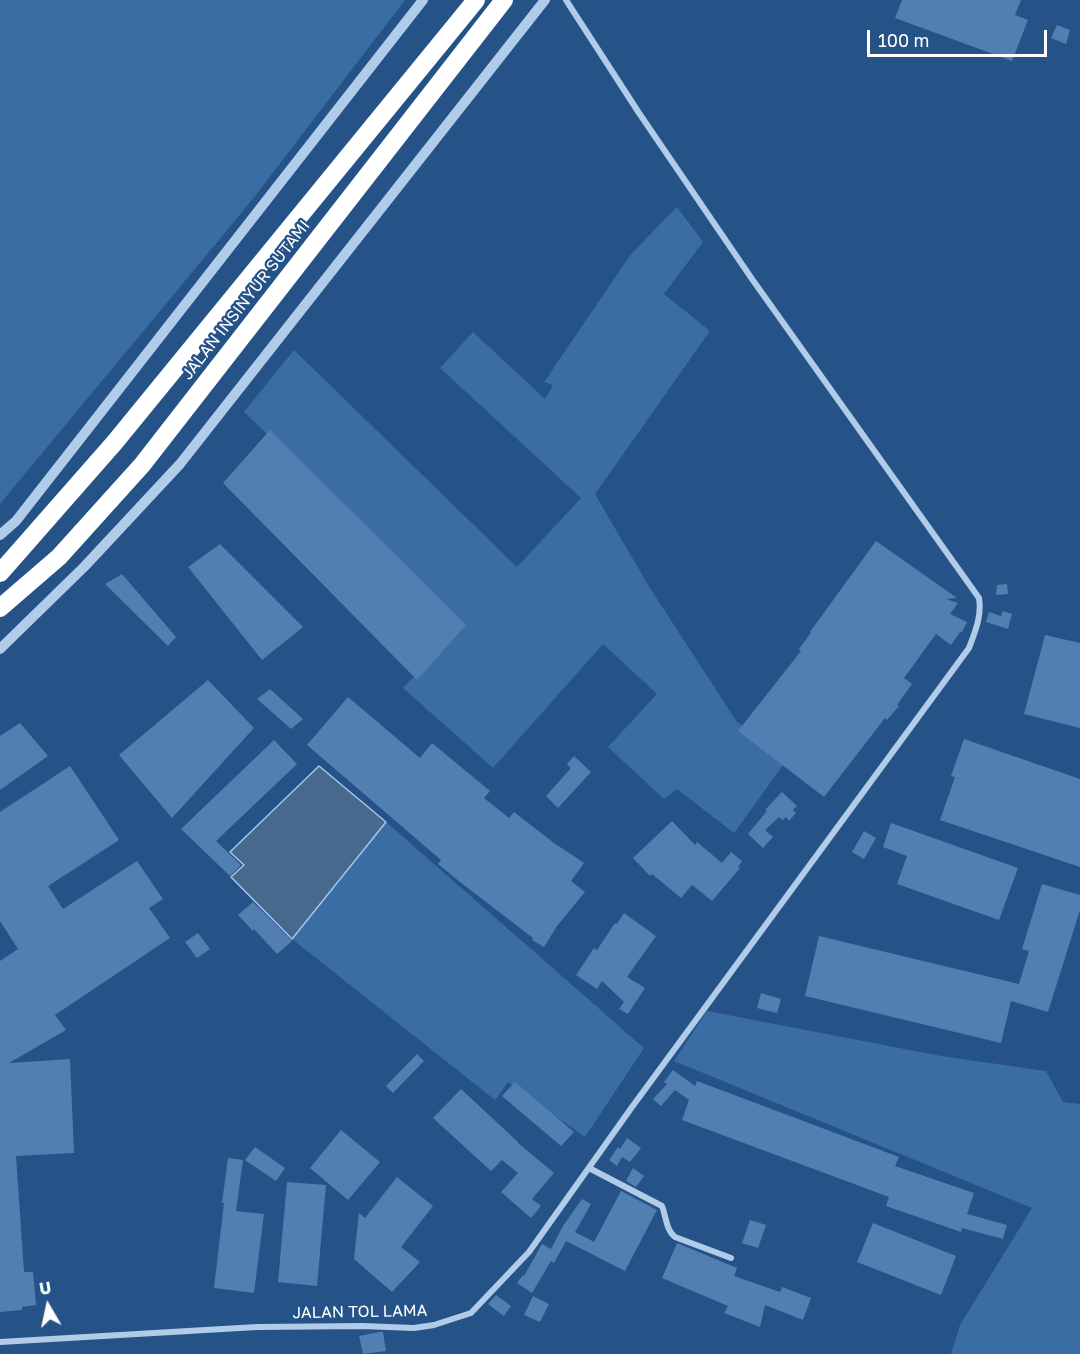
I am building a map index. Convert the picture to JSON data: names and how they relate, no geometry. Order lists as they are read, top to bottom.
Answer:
{
  "streets": {
    "highway": ["JALAN INSINYUR SUTAMI"],
    "street": ["JALAN TOL LAMA"]
  },
  "scale_bar": "100 m",
  "north": "top"
}
